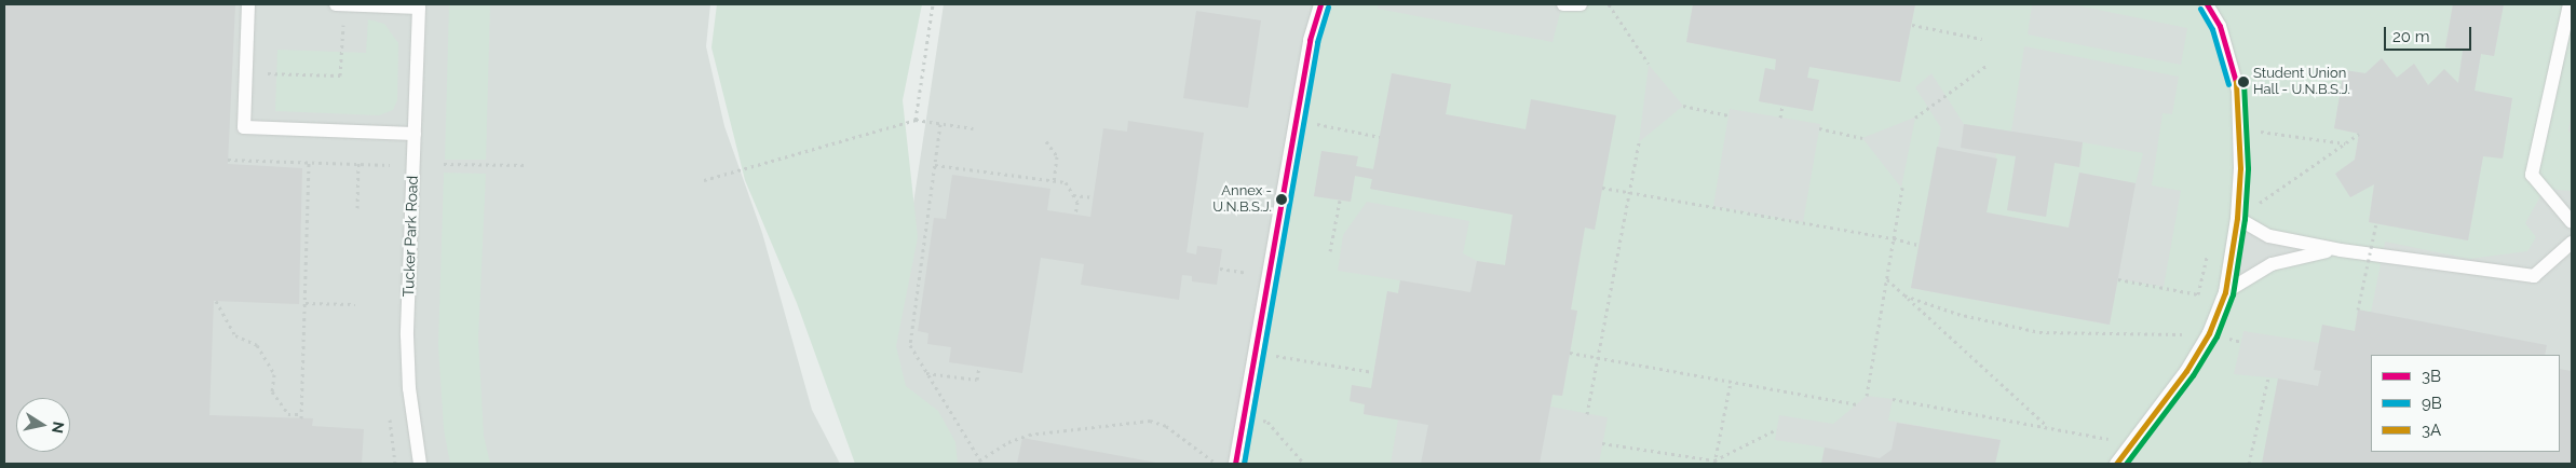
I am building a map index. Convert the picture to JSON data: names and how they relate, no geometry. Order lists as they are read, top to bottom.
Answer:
{
  "streets": {
    "lane": ["Tucker Park Road"]
  },
  "places": ["Student Union Hall - U.N.B.S.J.", "Annex - U.N.B.S.J."],
  "lines": ["transit line 3B", "transit line 9B", "transit line 3A"],
  "legend": ["3B", "9B", "3A"],
  "scale_bar": "20 m",
  "north": "right"
}
